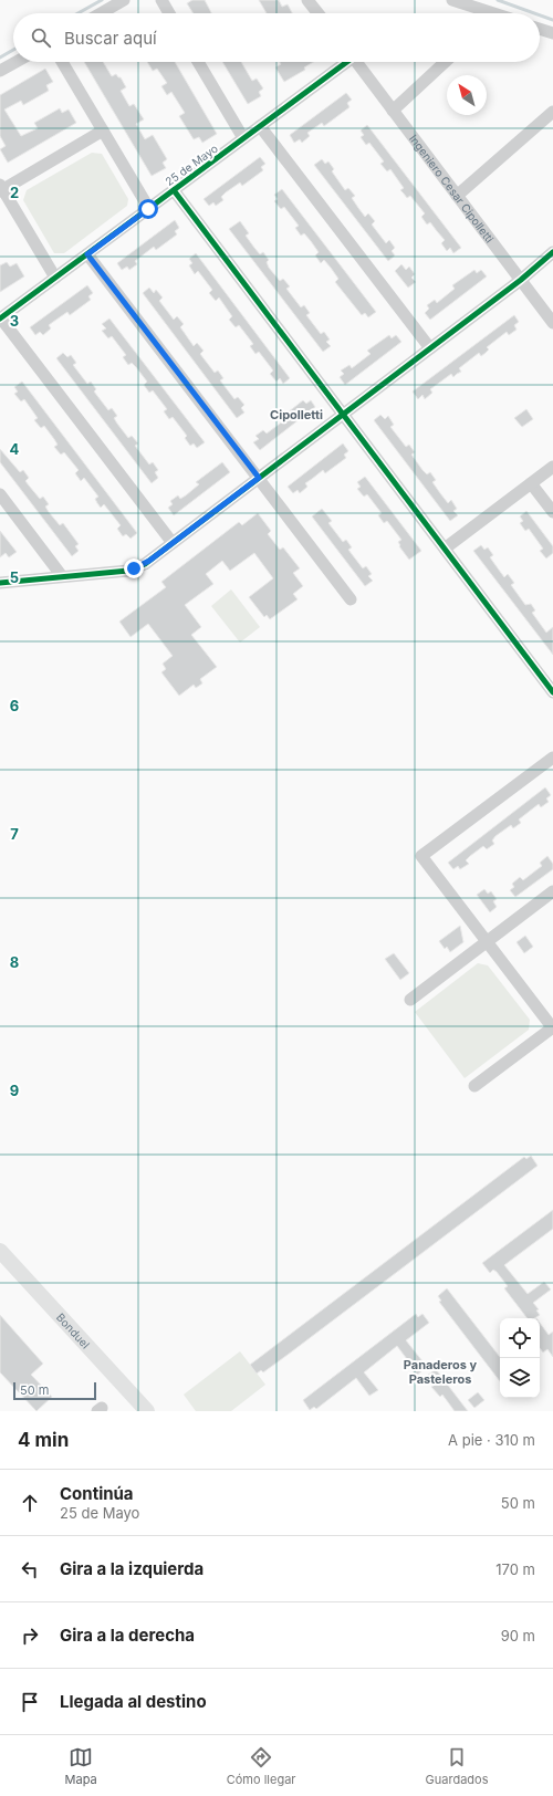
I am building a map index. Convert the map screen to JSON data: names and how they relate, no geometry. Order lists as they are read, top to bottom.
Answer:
{
  "streets": {
    "main road": ["Bonduel"],
    "street": ["25 de Mayo", "Ingeniero Cesar Cipolletti"]
  },
  "districts": ["Cipolletti", "Panaderos y Pasteleros"],
  "scale_bar": "50 m",
  "north": "top left",
  "page": {
    "search": "Buscar aquí",
    "scale": "50 m",
    "heading": ["4 min", "A pie · 310 m"],
    "list": [
      ["Continúa", "25 de Mayo", "50 m"],
      ["Gira a la izquierda", "170 m"],
      ["Gira a la derecha", "90 m"],
      "Llegada al destino"
    ],
    "nav": ["Mapa", "Cómo llegar", "Guardados"]
  },
  "grid": {
    "rows": [
      "2",
      "3",
      "4",
      "5",
      "6",
      "7",
      "8",
      "9"
    ]
  }
}
